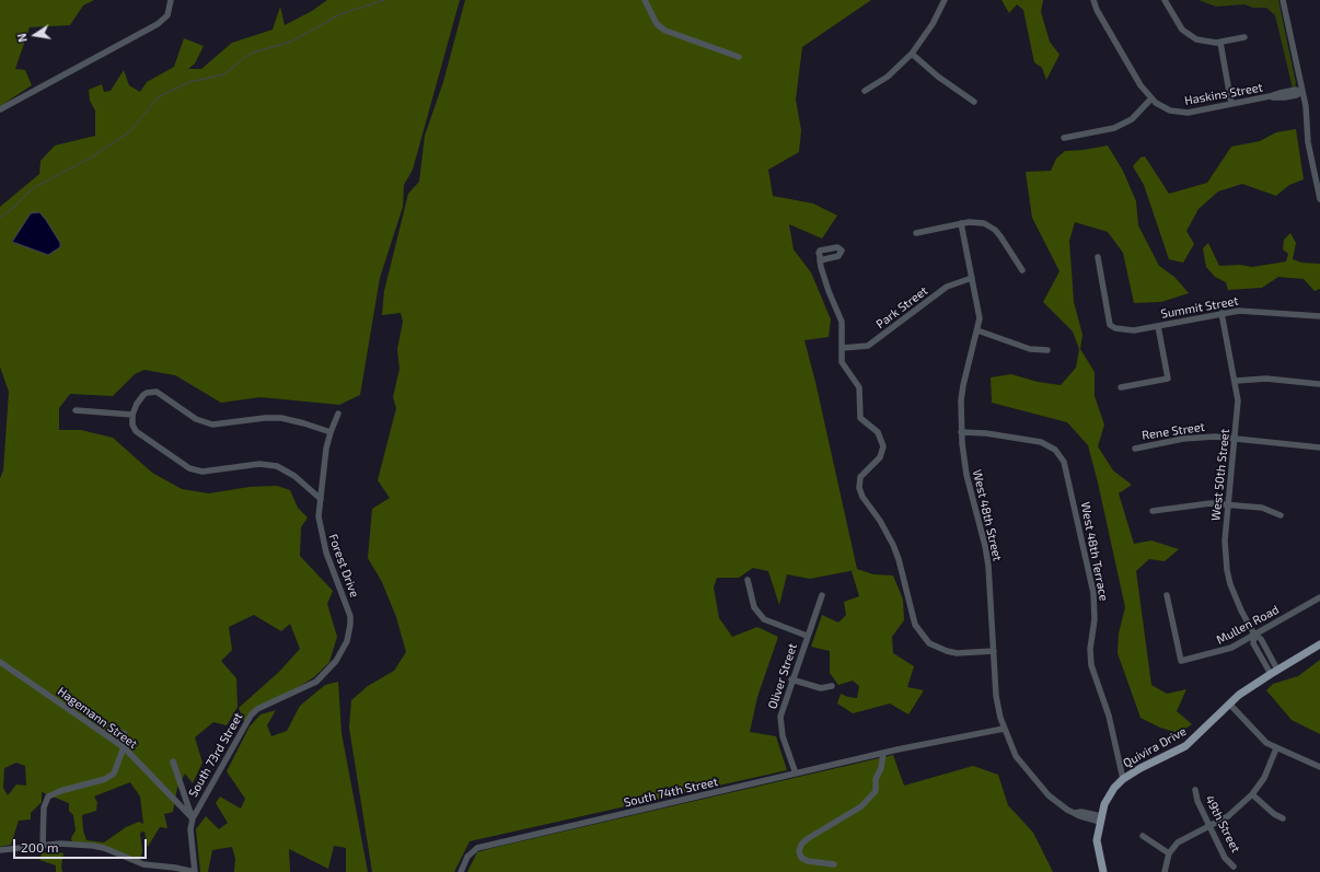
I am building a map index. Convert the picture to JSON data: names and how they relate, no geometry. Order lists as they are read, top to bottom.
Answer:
{
  "streets": {
    "main road": ["Quivira Drive"],
    "street": [
      "Haskins Street",
      "Park Street",
      "Summit Street",
      "Rene Street",
      "West 50th Street",
      "West 48th Street",
      "West 48th Terrace",
      "Forest Drive",
      "Mullen Road",
      "Oliver Street",
      "Hagemann Street",
      "South 73rd Street",
      "South 74th Street",
      "49th Street"
    ]
  },
  "crossings": [
    ["Park Street", "West 48th Street"],
    ["Summit Street", "West 50th Street"],
    ["Rene Street", "West 50th Street"],
    ["West 50th Street", "Mullen Road"],
    ["West 50th Street", "Quivira Drive"],
    ["West 48th Street", "West 48th Terrace"],
    ["West 48th Street", "Quivira Drive"],
    ["West 48th Street", "South 74th Street"],
    ["West 48th Terrace", "Quivira Drive"],
    ["Forest Drive", "South 73rd Street"],
    ["Oliver Street", "South 74th Street"],
    ["Hagemann Street", "South 73rd Street"]
  ],
  "scale_bar": "200 m",
  "north": "left"
}
